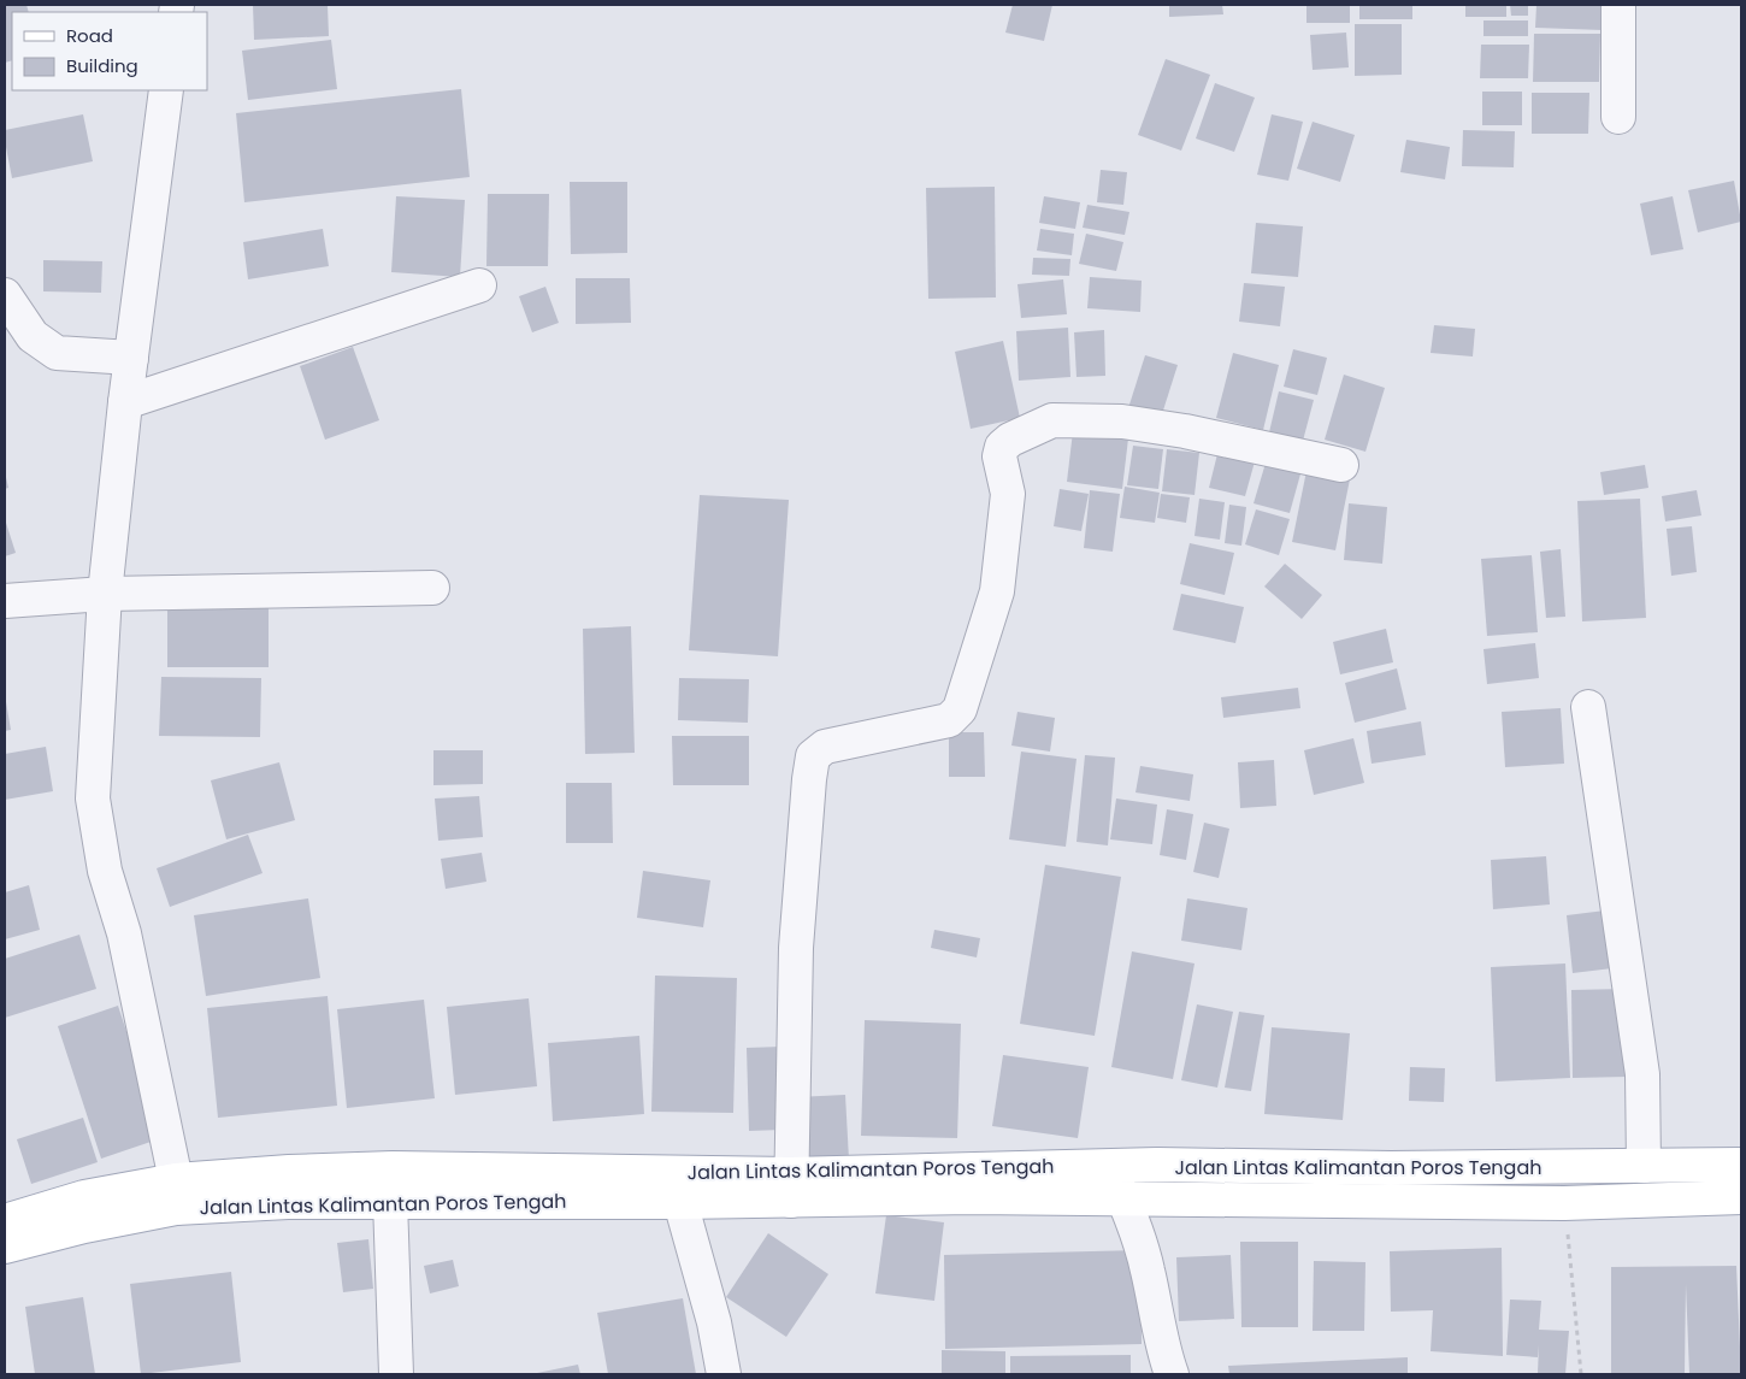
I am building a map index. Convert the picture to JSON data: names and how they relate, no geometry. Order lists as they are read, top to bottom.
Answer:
{
  "streets": {
    "main road": ["Jalan Lintas Kalimantan Poros Tengah"]
  },
  "legend": ["Road", "Building"]
}
